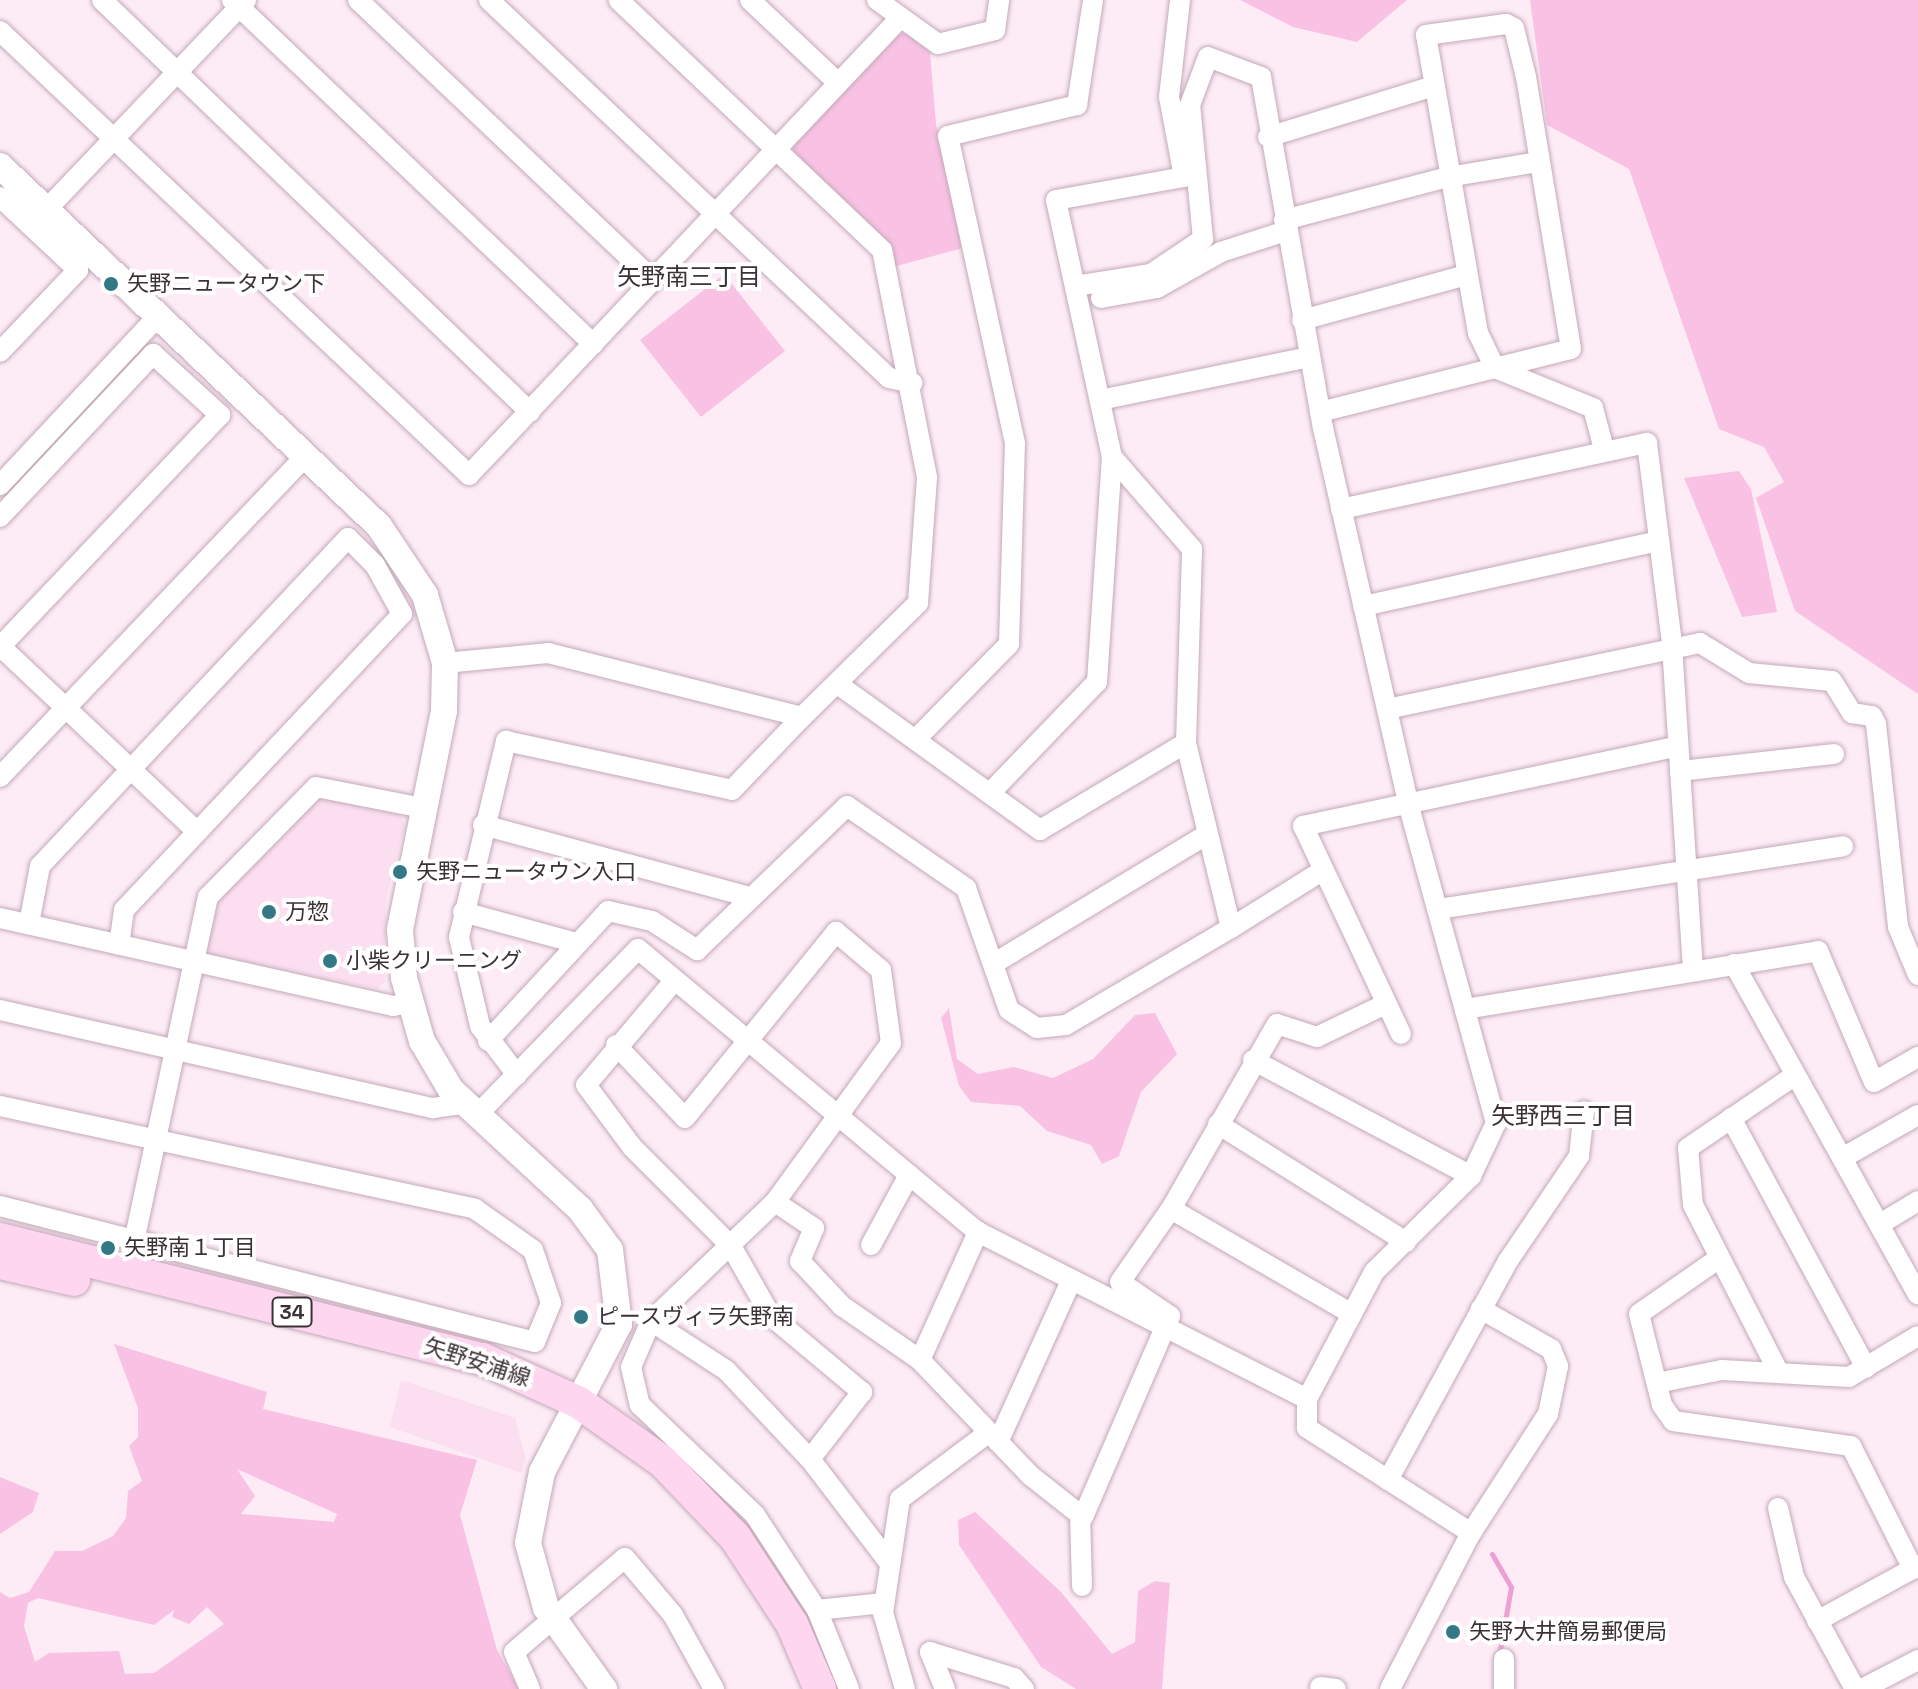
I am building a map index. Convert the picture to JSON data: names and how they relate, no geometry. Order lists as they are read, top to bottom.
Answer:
{
  "streets": {
    "main road": ["34", "矢野安浦線"]
  },
  "districts": ["矢野南三丁目", "矢野西三丁目"],
  "places": [
    "矢野ニュータウン下",
    "矢野ニュータウン入口",
    "万惣",
    "小柴クリーニング",
    "矢野南１丁目",
    "ピースヴィラ矢野南",
    "矢野大井簡易郵便局"
  ]
}
